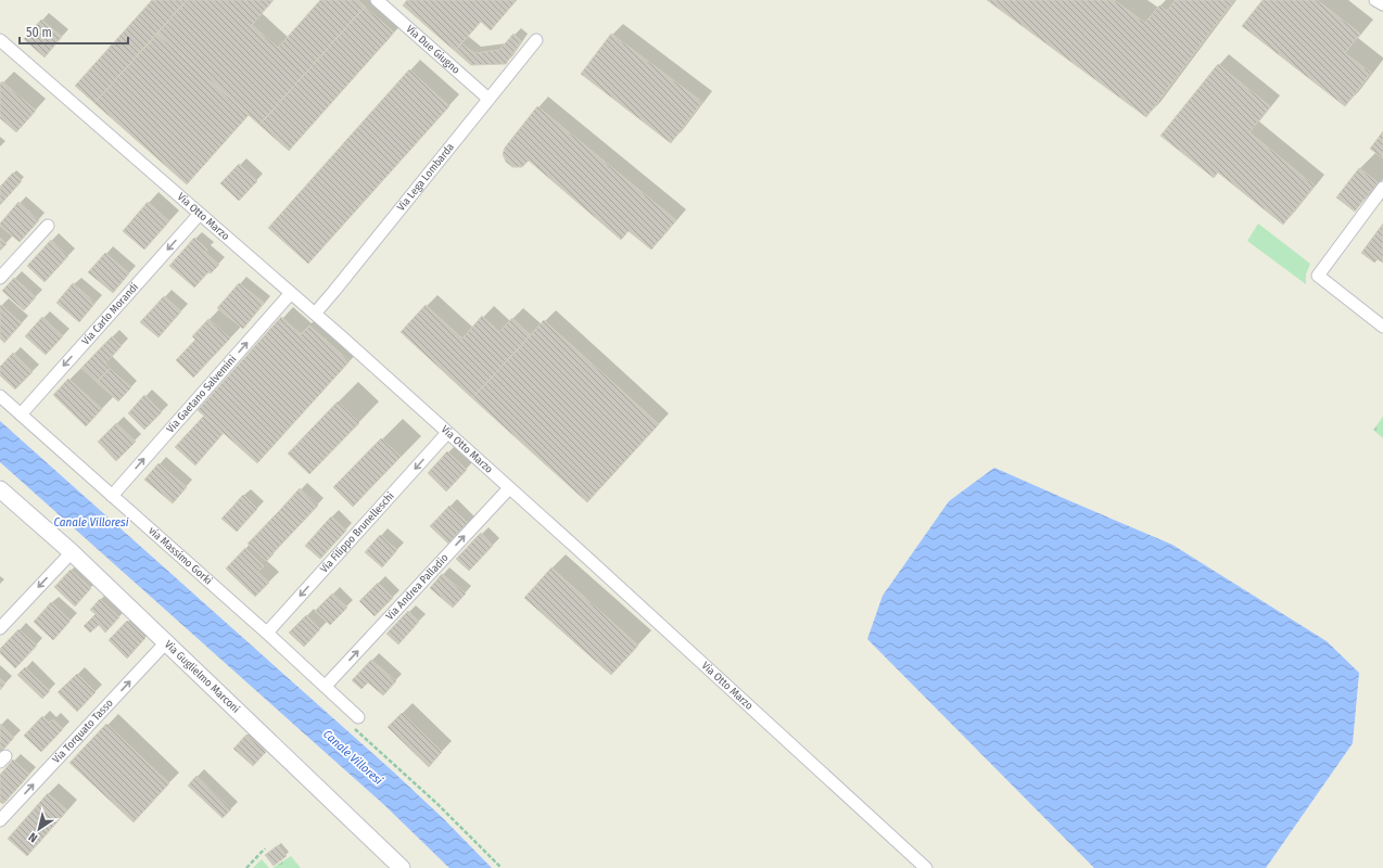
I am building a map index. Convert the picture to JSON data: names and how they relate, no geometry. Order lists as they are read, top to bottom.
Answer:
{
  "streets": {
    "street": [
      "Via Due Giugno",
      "Via Lega Lombarda",
      "Via Otto Marzo",
      "Via Carlo Morandi",
      "Via Gaetano Salvemini",
      "Via Filippo Brunelleschi",
      "via Massimo Gorki",
      "Via Andrea Palladio",
      "Via Guglielmo Marconi",
      "Via Torquato Tasso"
    ]
  },
  "crossings": [
    ["Via Due Giugno", "Via Lega Lombarda"],
    ["Via Lega Lombarda", "Via Otto Marzo"],
    ["Via Otto Marzo", "Via Carlo Morandi"],
    ["Via Otto Marzo", "Via Gaetano Salvemini"],
    ["Via Otto Marzo", "Via Filippo Brunelleschi"],
    ["Via Otto Marzo", "Via Andrea Palladio"],
    ["Via Carlo Morandi", "via Massimo Gorki"],
    ["Via Gaetano Salvemini", "via Massimo Gorki"],
    ["Via Filippo Brunelleschi", "via Massimo Gorki"],
    ["via Massimo Gorki", "Via Andrea Palladio"],
    ["Via Guglielmo Marconi", "Via Torquato Tasso"]
  ],
  "one_way": [
    "Via Carlo Morandi",
    "Via Gaetano Salvemini",
    "Via Filippo Brunelleschi",
    "Via Andrea Palladio",
    "Via Torquato Tasso"
  ],
  "water": ["Canale Villoresi"],
  "scale_bar": "50 m",
  "north": "bottom left"
}
